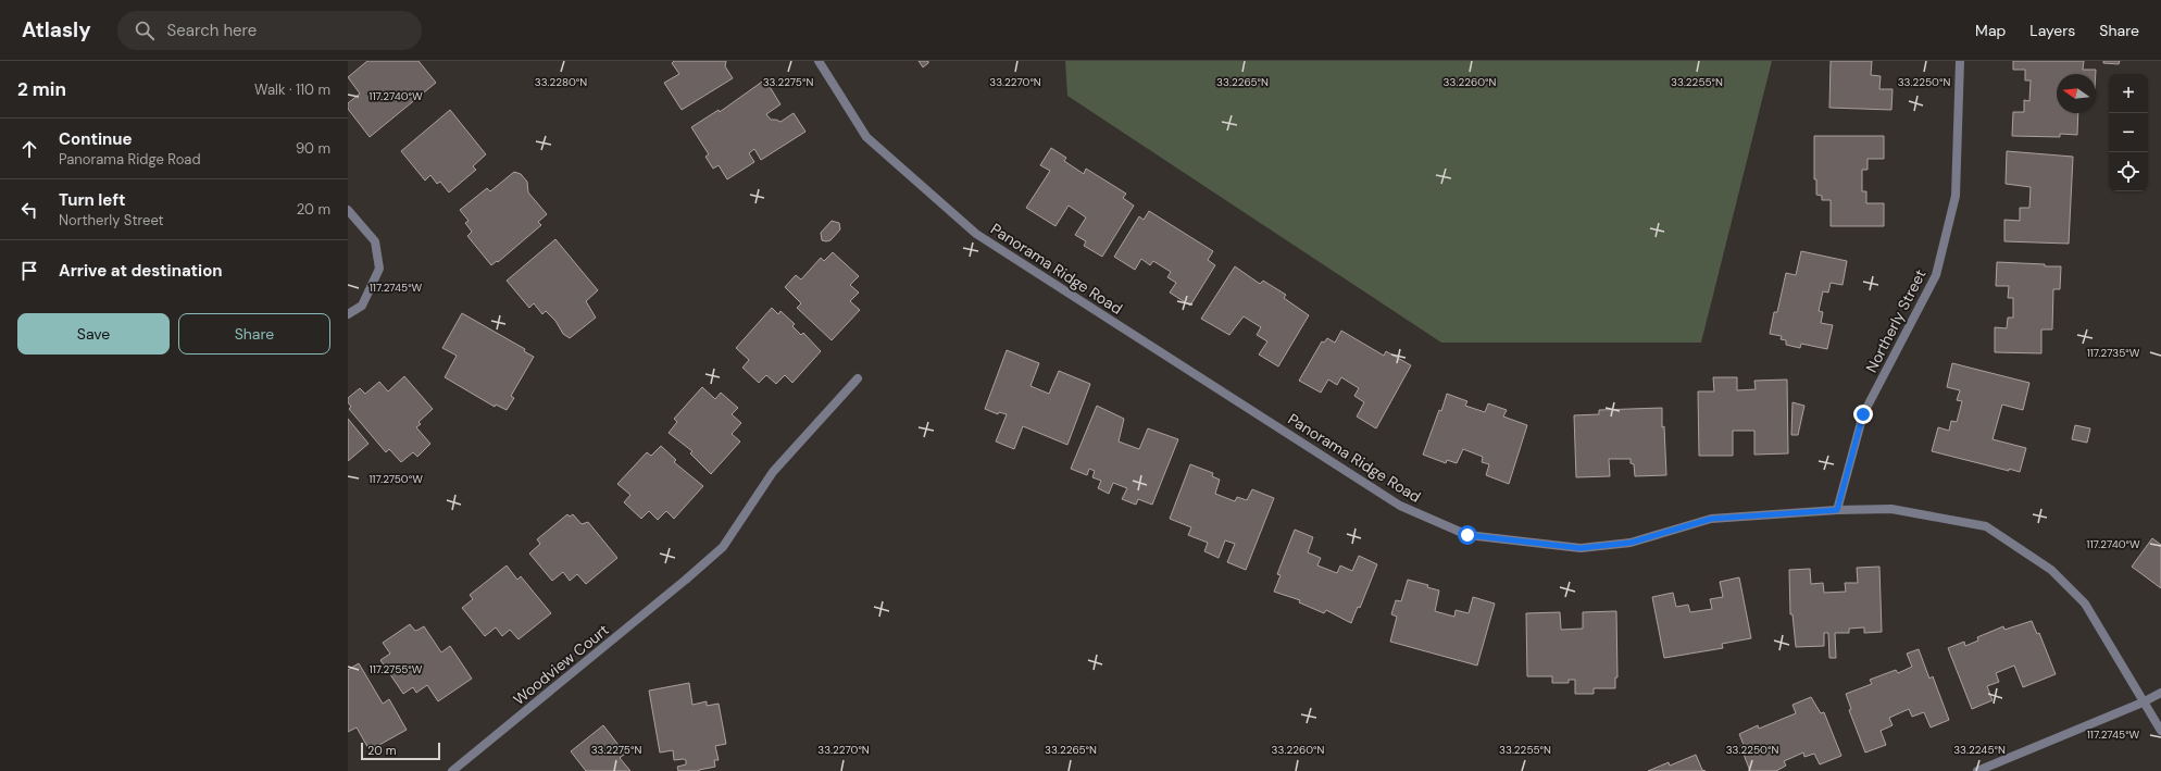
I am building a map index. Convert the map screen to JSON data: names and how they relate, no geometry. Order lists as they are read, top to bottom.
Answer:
{
  "streets": {
    "street": ["Panorama Ridge Road", "Northerly Street", "Woodview Court"]
  },
  "crossings": [
    ["Panorama Ridge Road", "Northerly Street"]
  ],
  "scale_bar": "20 m",
  "north": "left",
  "page": {
    "header": "Atlasly",
    "search": "Search here",
    "nav": ["Map", "Layers", "Share"],
    "heading": ["2 min", "Walk · 110 m"],
    "map_buttons": ["+", "−"],
    "list": [
      ["Continue", "Panorama Ridge Road", "90 m"],
      ["Turn left", "Northerly Street", "20 m"],
      "Arrive at destination"
    ],
    "buttons": ["Save", "Share"],
    "scale": "20 m"
  },
  "coordinates": [
    "33.2280°N",
    "33.2275°N",
    "33.2270°N",
    "33.2265°N",
    "33.2260°N",
    "33.2255°N",
    "33.2250°N",
    "117.2740°W",
    "117.2745°W",
    "117.2735°W",
    "117.2750°W",
    "117.2755°W",
    "33.2245°N"
  ]
}
